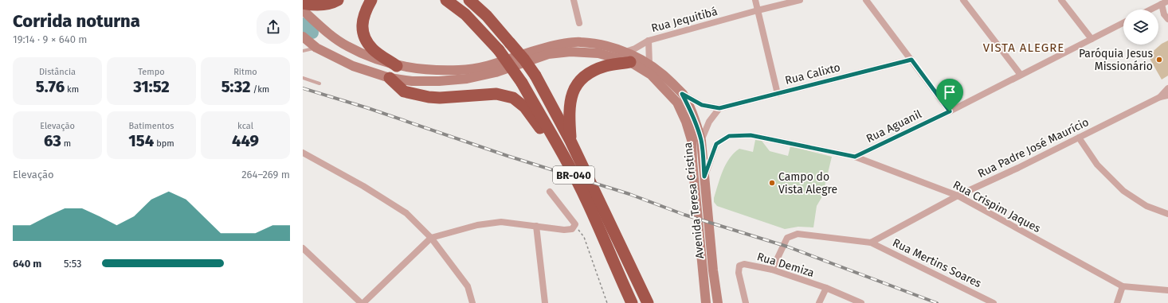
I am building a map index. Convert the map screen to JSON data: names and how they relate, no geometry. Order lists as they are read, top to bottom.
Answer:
{
  "streets": {
    "highway": ["BR-040"],
    "main road": ["Avenida Teresa Cristina"],
    "street": [
      "Rua Jequitibá",
      "Rua Calixto",
      "Rua Aguanil",
      "Rua Padre José Maurício",
      "Rua Crispim Jaques",
      "Rua Mertins Soares",
      "Rua Demiza"
    ]
  },
  "crossings": [
    ["Rua Jequitibá", "Avenida Teresa Cristina"],
    ["Rua Calixto", "Avenida Teresa Cristina"],
    ["Rua Aguanil", "Rua Crispim Jaques"],
    ["Rua Padre José Maurício", "Rua Crispim Jaques"],
    ["Rua Padre José Maurício", "Rua Mertins Soares"],
    ["Avenida Teresa Cristina", "Rua Crispim Jaques"]
  ],
  "districts": ["VISTA ALEGRE"],
  "places": ["Paróquia Jesus Missionário", "Campo do Vista Alegre"],
  "page": {
    "heading": ["Corrida noturna", "19:14 · 9 × 640 m"],
    "stats": [
      ["Distância", "5.76 km"],
      ["Tempo", "31:52"],
      ["Ritmo", "5:32 /km"],
      ["Elevação", "63 m"],
      ["Batimentos", "154 bpm"],
      ["kcal", "449"]
    ],
    "chart": ["Elevação", "264–269 m"],
    "list": [
      {
        "name": "640 m",
        "note": "5:53"
      }
    ]
  }
}
